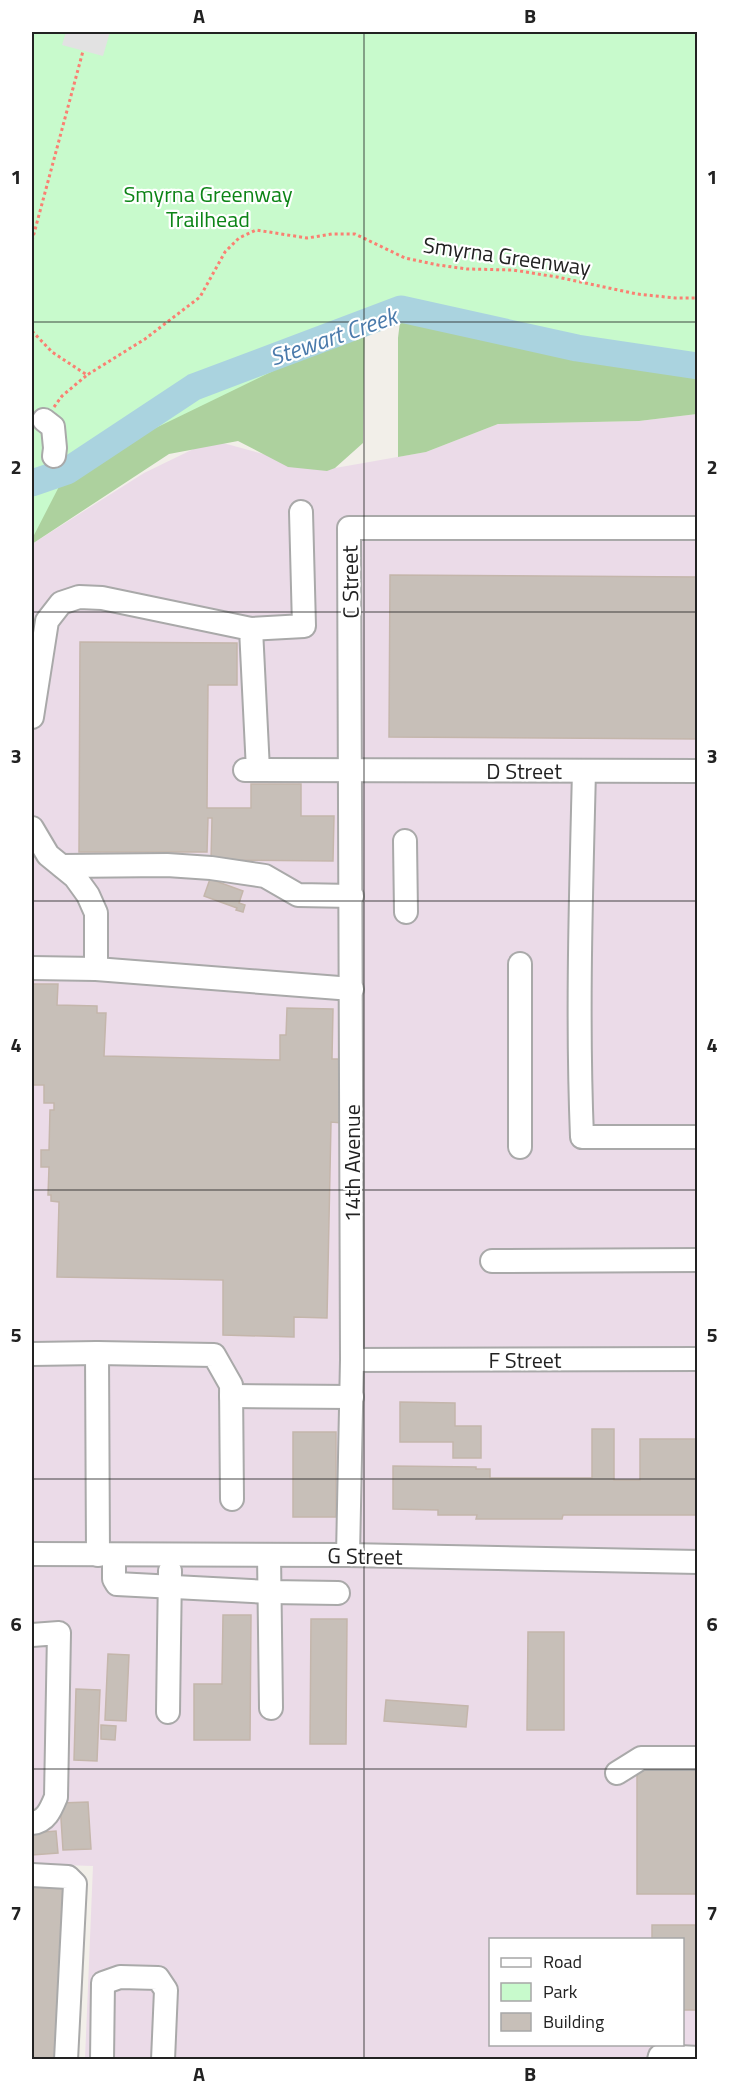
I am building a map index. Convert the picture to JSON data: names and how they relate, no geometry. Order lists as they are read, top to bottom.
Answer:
{
  "streets": {
    "street": [
      "C Street",
      "D Street",
      "14th Avenue",
      "F Street",
      "G Street"
    ],
    "path": ["Smyrna Greenway"]
  },
  "crossings": [
    ["C Street", "D Street"],
    ["C Street", "14th Avenue"],
    ["D Street", "14th Avenue"],
    ["14th Avenue", "F Street"],
    ["14th Avenue", "G Street"]
  ],
  "water": ["Stewart Creek"],
  "parks": ["Smyrna Greenway Trailhead"],
  "legend": ["Road", "Park", "Building"],
  "grid": {
    "columns": ["A", "B"],
    "rows": [
      "1",
      "2",
      "3",
      "4",
      "5",
      "6",
      "7"
    ]
  }
}
